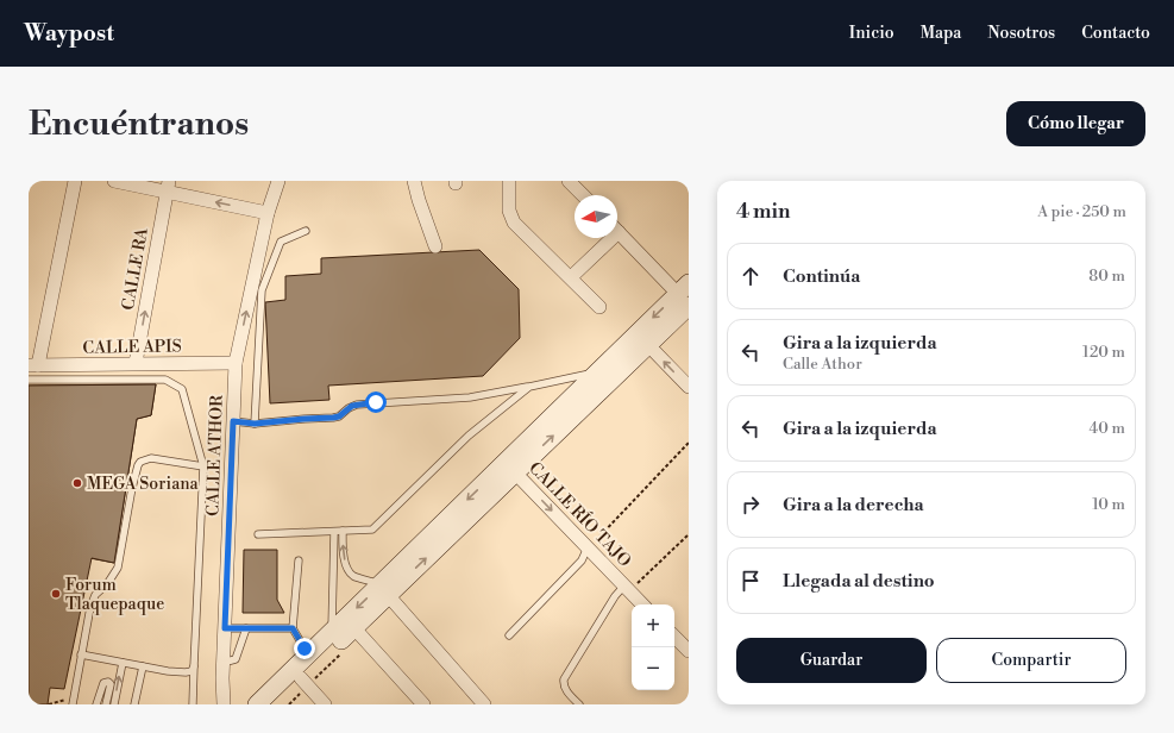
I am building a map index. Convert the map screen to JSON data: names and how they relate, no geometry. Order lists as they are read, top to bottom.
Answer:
{
  "streets": {
    "street": [
      "CALLE RA",
      "CALLE APIS",
      "CALLE ATHOR",
      "CALLE RÍO TAJO"
    ]
  },
  "crossings": [
    ["CALLE RA", "CALLE APIS"],
    ["CALLE APIS", "CALLE ATHOR"]
  ],
  "one_way": ["CALLE RÍO TAJO"],
  "places": ["MEGA Soriana", "Forum Tlaquepaque"],
  "north": "left",
  "page": {
    "header": "Waypost",
    "nav": [
      "Inicio",
      "Mapa",
      "Nosotros",
      "Contacto"
    ],
    "buttons": [
      "Cómo llegar",
      ["Guardar", "Compartir"]
    ],
    "title": "Encuéntranos",
    "heading": ["4 min", "A pie · 250 m"],
    "list": [
      ["Continúa", "80 m"],
      ["Gira a la izquierda", "Calle Athor", "120 m"],
      ["Gira a la izquierda", "40 m"],
      ["Gira a la derecha", "10 m"],
      "Llegada al destino"
    ],
    "map_buttons": ["+", "−"]
  }
}
